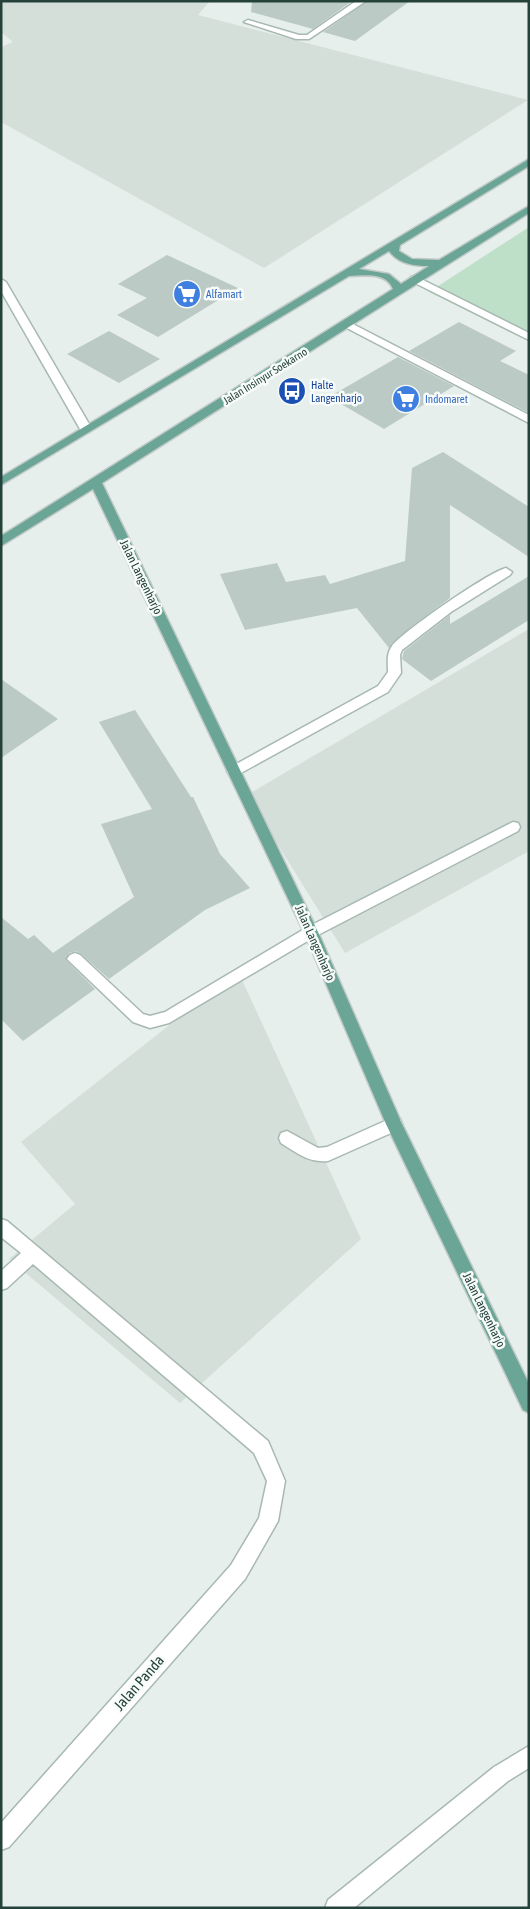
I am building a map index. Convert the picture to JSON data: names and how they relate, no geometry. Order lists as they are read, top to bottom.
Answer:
{
  "streets": {
    "main road": ["Jalan Insinyur Soekarno", "Jalan Langenharjo"],
    "street": ["Jalan Panda"]
  },
  "crossings": [
    ["Jalan Insinyur Soekarno", "Jalan Langenharjo"]
  ],
  "places": {
    "supermarket": ["Alfamart", "Indomaret"],
    "bus stop": ["Halte Langenharjo"]
  }
}
